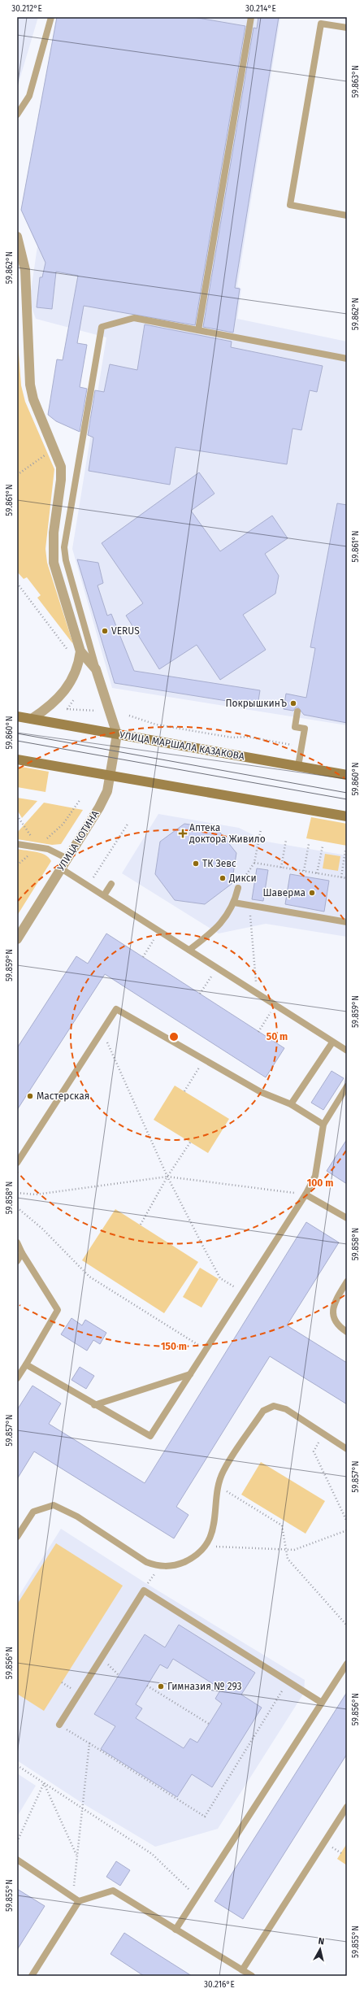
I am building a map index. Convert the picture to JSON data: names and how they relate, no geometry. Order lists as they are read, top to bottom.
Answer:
{
  "streets": {
    "main road": ["УЛИЦА МАРШАЛА КАЗАКОВА"],
    "street": ["УЛИЦА КОТИНА"]
  },
  "crossings": [
    ["УЛИЦА МАРШАЛА КАЗАКОВА", "УЛИЦА КОТИНА"]
  ],
  "places": {
    "other": [
      "VERUS",
      "ПокрышкинЪ",
      "ТК Зевс",
      "Дикси",
      "Шаверма",
      "Мастерская",
      "Гимназия № 293"
    ],
    "health": ["Аптека доктора Живило"]
  },
  "north": "top",
  "coordinates": [
    "30.212°E",
    "30.214°E",
    "59.863°N",
    "59.862°N",
    "59.861°N",
    "59.860°N",
    "59.859°N",
    "59.858°N",
    "59.857°N",
    "59.856°N",
    "59.855°N",
    "30.216°E"
  ],
  "rings": ["50 m", "100 m", "150 m"]
}
